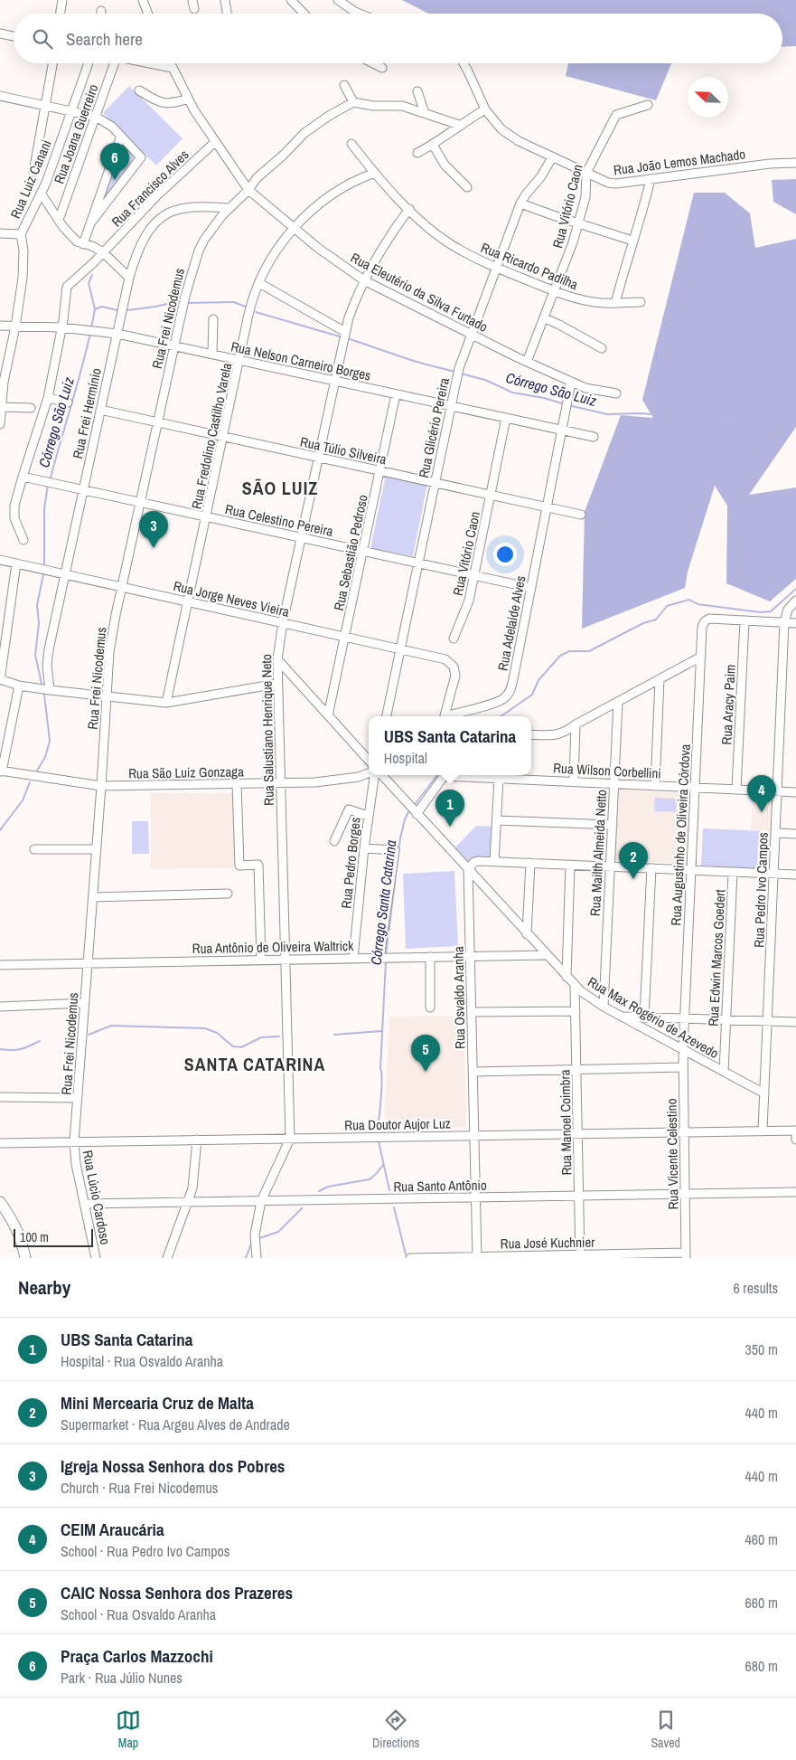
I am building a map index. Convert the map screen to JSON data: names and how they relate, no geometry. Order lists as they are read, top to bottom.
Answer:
{
  "streets": {
    "street": [
      "Rua Joana Guerreiro",
      "Rua João Lemos Machado",
      "Rua Luiz Canani",
      "Rua Francisco Alves",
      "Rua Vitório Caon",
      "Rua Ricardo Padilha",
      "Rua Eleutério da Silva Furtado",
      "Rua Frei Nicodemus",
      "Rua Nelson Carneiro Borges",
      "Rua Frei Hermínio",
      "Rua Glicério Pereira",
      "Rua Fredolino Castilho Varela",
      "Rua Túlio Silveira",
      "Rua Celestino Pereira",
      "Rua Sebastião Pedroso",
      "Rua Jorge Neves Vieira",
      "Rua Adelaide Alves",
      "Rua Aracy Paim",
      "Rua Salustiano Henrique Neto",
      "Rua Wilson Corbellini",
      "Rua São Luiz Gonzaga",
      "Rua Augustinho de Oliveira Córdova",
      "Rua Mailth Almeida Netto",
      "Rua Pedro Borges",
      "Rua Pedro Ivo Campos",
      "Rua Antônio de Oliveira Waltrick",
      "Rua Edwin Marcos Goedert",
      "Rua Osvaldo Aranha",
      "Rua Max Rogério de Azevedo",
      "Rua Manoel Coimbra",
      "Rua Doutor Aujor Luz",
      "Rua Vicente Celestino",
      "Rua Santo Antônio",
      "Rua Lúcio Cardoso",
      "Rua José Kuchnier"
    ]
  },
  "crossings": [
    ["Rua João Lemos Machado", "Rua Vitório Caon"],
    ["Rua João Lemos Machado", "Rua Glicério Pereira"],
    ["Rua Luiz Canani", "Rua Nelson Carneiro Borges"],
    ["Rua Francisco Alves", "Rua Eleutério da Silva Furtado"],
    ["Rua Francisco Alves", "Rua Nelson Carneiro Borges"],
    ["Rua Francisco Alves", "Rua Celestino Pereira"],
    ["Rua Vitório Caon", "Rua Ricardo Padilha"],
    ["Rua Vitório Caon", "Rua Eleutério da Silva Furtado"],
    ["Rua Vitório Caon", "Rua Nelson Carneiro Borges"],
    ["Rua Vitório Caon", "Rua Túlio Silveira"],
    ["Rua Vitório Caon", "Rua Celestino Pereira"],
    ["Rua Ricardo Padilha", "Rua Glicério Pereira"],
    ["Rua Ricardo Padilha", "Rua Fredolino Castilho Varela"],
    ["Rua Ricardo Padilha", "Rua Salustiano Henrique Neto"],
    ["Rua Eleutério da Silva Furtado", "Rua Frei Nicodemus"],
    ["Rua Eleutério da Silva Furtado", "Rua Glicério Pereira"],
    ["Rua Eleutério da Silva Furtado", "Rua Fredolino Castilho Varela"],
    ["Rua Eleutério da Silva Furtado", "Rua Adelaide Alves"],
    ["Rua Eleutério da Silva Furtado", "Rua Salustiano Henrique Neto"],
    ["Rua Frei Nicodemus", "Rua Nelson Carneiro Borges"],
    ["Rua Frei Nicodemus", "Rua Frei Hermínio"],
    ["Rua Frei Nicodemus", "Rua Túlio Silveira"],
    ["Rua Frei Nicodemus", "Rua Celestino Pereira"],
    ["Rua Frei Nicodemus", "Rua Jorge Neves Vieira"],
    ["Rua Frei Nicodemus", "Rua São Luiz Gonzaga"],
    ["Rua Frei Nicodemus", "Rua Antônio de Oliveira Waltrick"],
    ["Rua Frei Nicodemus", "Rua Doutor Aujor Luz"],
    ["Rua Frei Nicodemus", "Rua Lúcio Cardoso"],
    ["Rua Nelson Carneiro Borges", "Rua Frei Hermínio"],
    ["Rua Nelson Carneiro Borges", "Rua Glicério Pereira"],
    ["Rua Nelson Carneiro Borges", "Rua Fredolino Castilho Varela"],
    ["Rua Nelson Carneiro Borges", "Rua Sebastião Pedroso"],
    ["Rua Nelson Carneiro Borges", "Rua Adelaide Alves"],
    ["Rua Nelson Carneiro Borges", "Rua Salustiano Henrique Neto"],
    ["Rua Frei Hermínio", "Rua Túlio Silveira"],
    ["Rua Frei Hermínio", "Rua Celestino Pereira"],
    ["Rua Frei Hermínio", "Rua Jorge Neves Vieira"],
    ["Rua Glicério Pereira", "Rua Túlio Silveira"],
    ["Rua Glicério Pereira", "Rua Celestino Pereira"],
    ["Rua Glicério Pereira", "Rua Jorge Neves Vieira"],
    ["Rua Fredolino Castilho Varela", "Rua Túlio Silveira"],
    ["Rua Fredolino Castilho Varela", "Rua Celestino Pereira"],
    ["Rua Fredolino Castilho Varela", "Rua Jorge Neves Vieira"],
    ["Rua Túlio Silveira", "Rua Sebastião Pedroso"],
    ["Rua Túlio Silveira", "Rua Adelaide Alves"],
    ["Rua Túlio Silveira", "Rua Salustiano Henrique Neto"],
    ["Rua Celestino Pereira", "Rua Sebastião Pedroso"],
    ["Rua Celestino Pereira", "Rua Adelaide Alves"],
    ["Rua Celestino Pereira", "Rua Salustiano Henrique Neto"],
    ["Rua Sebastião Pedroso", "Rua Jorge Neves Vieira"],
    ["Rua Jorge Neves Vieira", "Rua Salustiano Henrique Neto"],
    ["Rua Aracy Paim", "Rua Wilson Corbellini"],
    ["Rua Aracy Paim", "Rua Augustinho de Oliveira Córdova"],
    ["Rua Salustiano Henrique Neto", "Rua São Luiz Gonzaga"],
    ["Rua Salustiano Henrique Neto", "Rua Antônio de Oliveira Waltrick"],
    ["Rua Salustiano Henrique Neto", "Rua Doutor Aujor Luz"],
    ["Rua Wilson Corbellini", "Rua Augustinho de Oliveira Córdova"],
    ["Rua Wilson Corbellini", "Rua Mailth Almeida Netto"],
    ["Rua Wilson Corbellini", "Rua Pedro Ivo Campos"],
    ["Rua Augustinho de Oliveira Córdova", "Rua Max Rogério de Azevedo"],
    ["Rua Augustinho de Oliveira Córdova", "Rua Vicente Celestino"],
    ["Rua Mailth Almeida Netto", "Rua Max Rogério de Azevedo"],
    ["Rua Pedro Borges", "Rua Antônio de Oliveira Waltrick"],
    ["Rua Pedro Ivo Campos", "Rua Max Rogério de Azevedo"],
    ["Rua Pedro Ivo Campos", "Rua Doutor Aujor Luz"],
    ["Rua Antônio de Oliveira Waltrick", "Rua Osvaldo Aranha"],
    ["Rua Antônio de Oliveira Waltrick", "Rua Max Rogério de Azevedo"],
    ["Rua Edwin Marcos Goedert", "Rua Max Rogério de Azevedo"],
    ["Rua Osvaldo Aranha", "Rua Max Rogério de Azevedo"],
    ["Rua Osvaldo Aranha", "Rua Doutor Aujor Luz"],
    ["Rua Osvaldo Aranha", "Rua Santo Antônio"],
    ["Rua Osvaldo Aranha", "Rua José Kuchnier"],
    ["Rua Max Rogério de Azevedo", "Rua Manoel Coimbra"],
    ["Rua Max Rogério de Azevedo", "Rua Vicente Celestino"],
    ["Rua Manoel Coimbra", "Rua Doutor Aujor Luz"],
    ["Rua Manoel Coimbra", "Rua Santo Antônio"],
    ["Rua Manoel Coimbra", "Rua José Kuchnier"],
    ["Rua Doutor Aujor Luz", "Rua Vicente Celestino"],
    ["Rua Doutor Aujor Luz", "Rua Lúcio Cardoso"],
    ["Rua Vicente Celestino", "Rua Santo Antônio"],
    ["Rua Vicente Celestino", "Rua José Kuchnier"],
    ["Rua Santo Antônio", "Rua Lúcio Cardoso"]
  ],
  "districts": ["SÃO LUIZ", "SANTA CATARINA"],
  "water": ["Córrego São Luiz", "Córrego Santa Catarina"],
  "scale_bar": "100 m",
  "north": "top left",
  "page": {
    "search": "Search here",
    "pins": [
      "6",
      "3",
      "4",
      "1",
      "2",
      "5"
    ],
    "popup": ["UBS Santa Catarina", "Hospital"],
    "scale": "100 m",
    "heading": ["Nearby", "6 results"],
    "list": [
      {
        "mark": "1",
        "name": "UBS Santa Catarina",
        "note": "Hospital · Rua Osvaldo Aranha",
        "value": "350 m"
      },
      {
        "mark": "2",
        "name": "Mini Mercearia Cruz de Malta",
        "note": "Supermarket · Rua Argeu Alves de Andrade",
        "value": "440 m"
      },
      {
        "mark": "3",
        "name": "Igreja Nossa Senhora dos Pobres",
        "note": "Church · Rua Frei Nicodemus",
        "value": "440 m"
      },
      {
        "mark": "4",
        "name": "CEIM Araucária",
        "note": "School · Rua Pedro Ivo Campos",
        "value": "460 m"
      },
      {
        "mark": "5",
        "name": "CAIC Nossa Senhora dos Prazeres",
        "note": "School · Rua Osvaldo Aranha",
        "value": "660 m"
      },
      {
        "mark": "6",
        "name": "Praça Carlos Mazzochi",
        "note": "Park · Rua Júlio Nunes",
        "value": "680 m"
      }
    ],
    "nav": ["Map", "Directions", "Saved"]
  }
}
